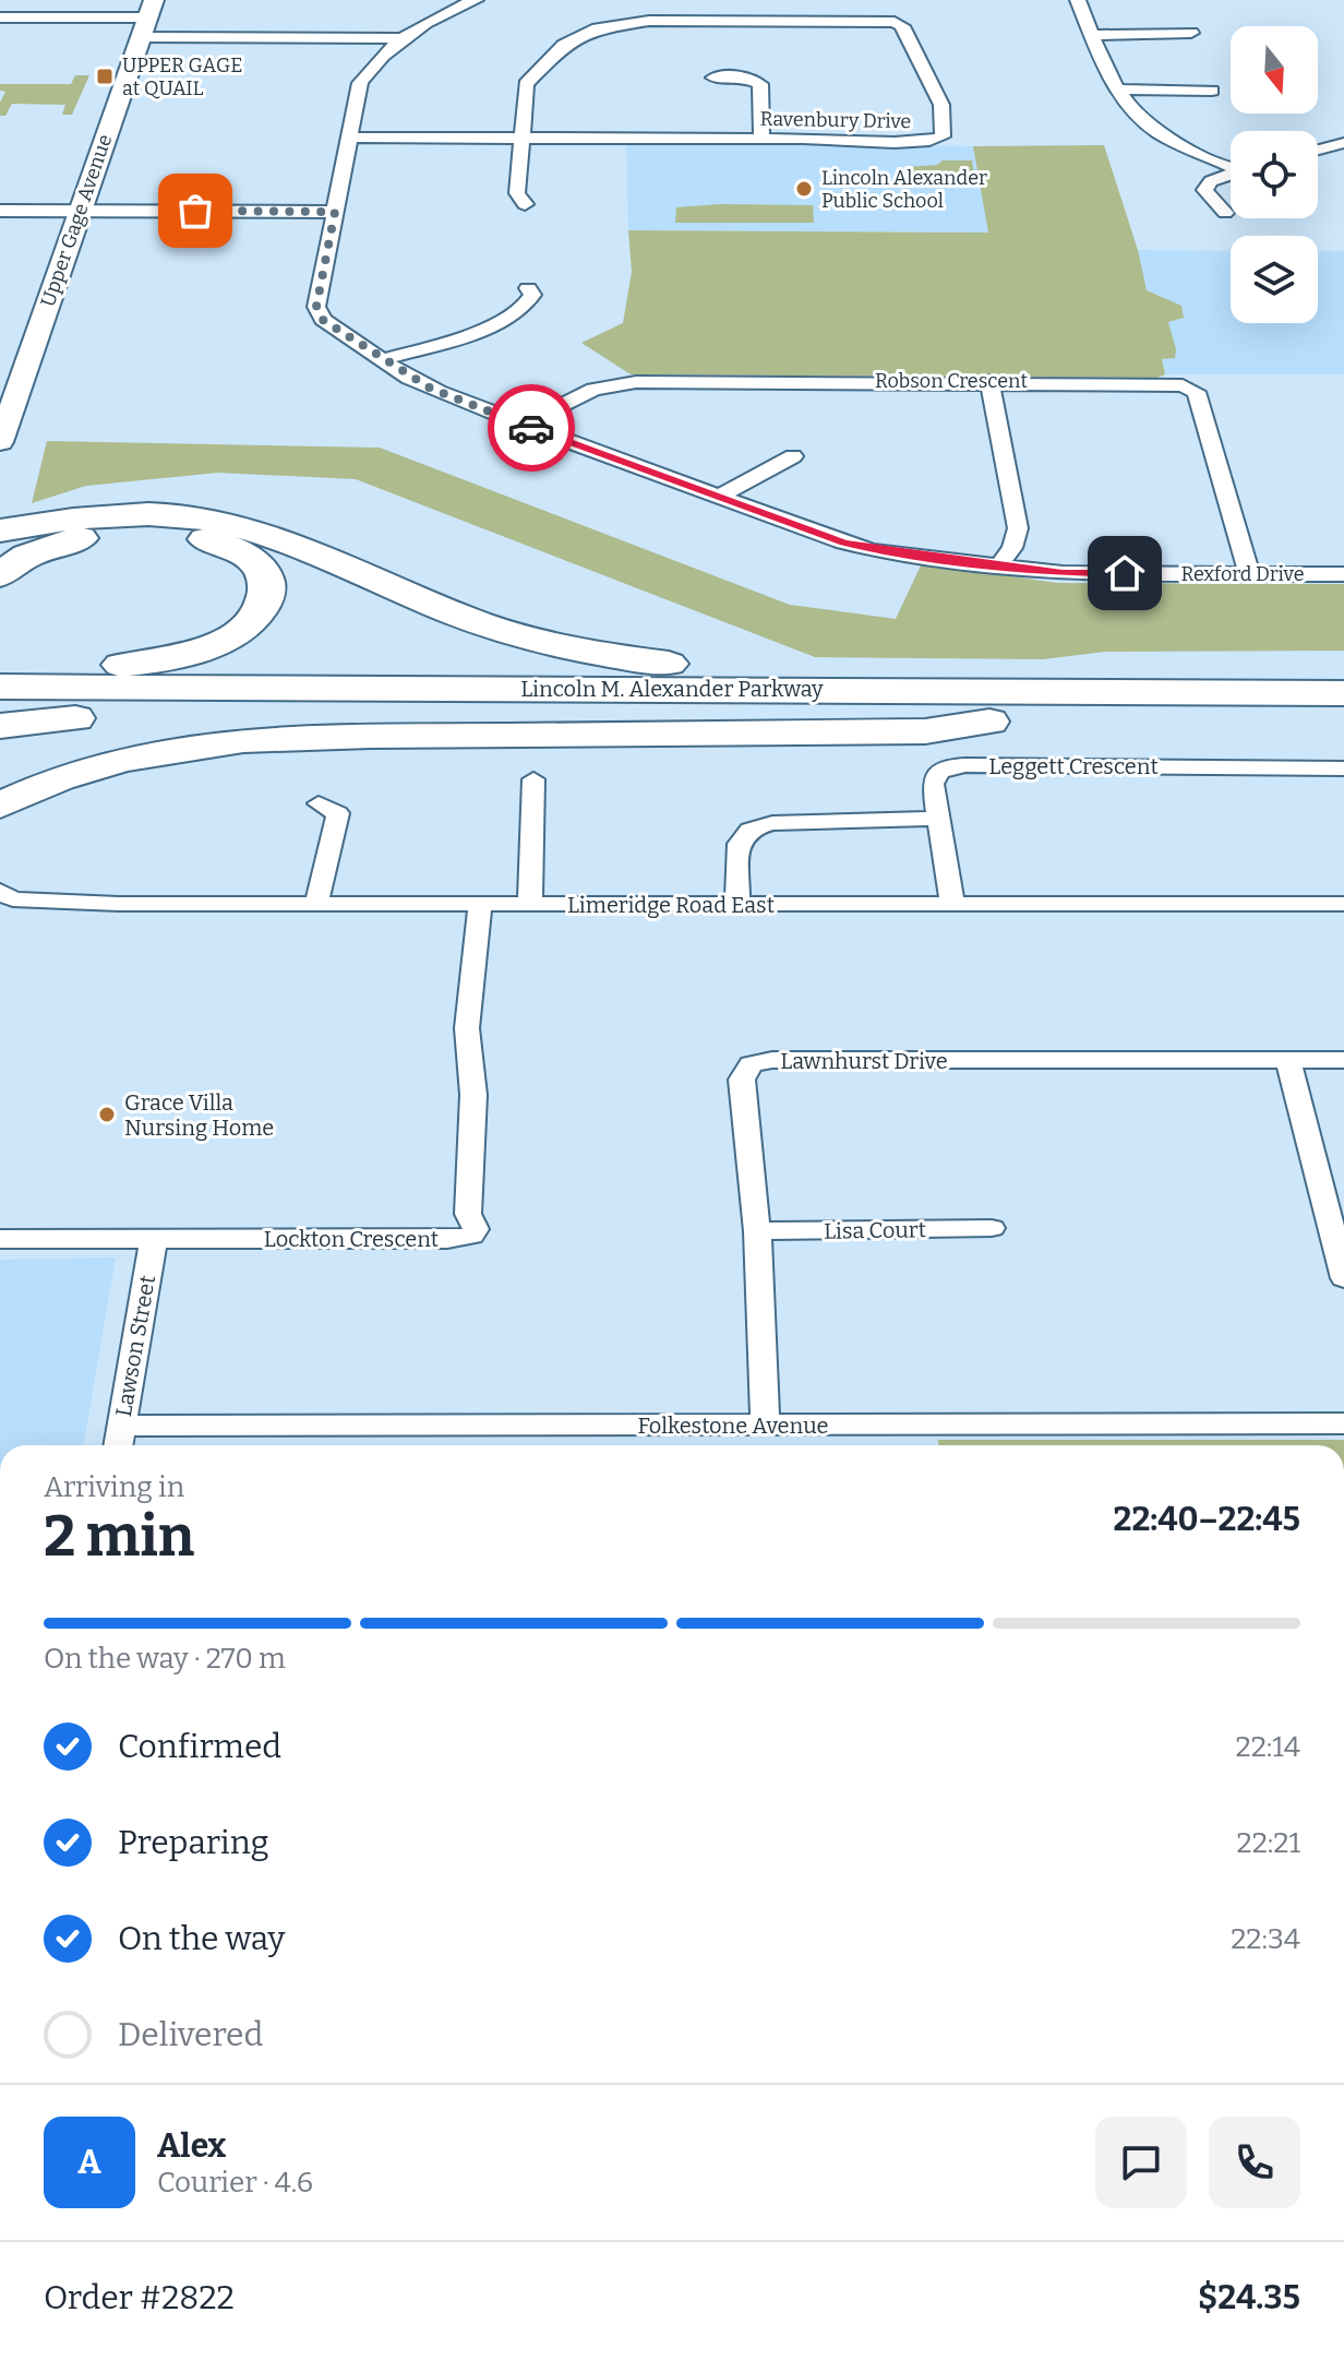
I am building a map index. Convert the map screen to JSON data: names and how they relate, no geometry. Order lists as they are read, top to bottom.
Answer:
{
  "streets": {
    "highway": ["Lincoln M. Alexander Parkway"],
    "main road": ["Upper Gage Avenue"],
    "street": [
      "Ravenbury Drive",
      "Robson Crescent",
      "Rexford Drive",
      "Leggett Crescent",
      "Limeridge Road East",
      "Lawnhurst Drive",
      "Lisa Court",
      "Lockton Crescent",
      "Lawson Street",
      "Folkestone Avenue"
    ]
  },
  "crossings": [
    ["Ravenbury Drive", "Rexford Drive"],
    ["Robson Crescent", "Rexford Drive"],
    ["Leggett Crescent", "Limeridge Road East"],
    ["Limeridge Road East", "Lockton Crescent"],
    ["Lawnhurst Drive", "Lisa Court"],
    ["Lawnhurst Drive", "Folkestone Avenue"],
    ["Lockton Crescent", "Lawson Street"],
    ["Lawson Street", "Folkestone Avenue"]
  ],
  "places": {
    "transit": ["UPPER GAGE at QUAIL"],
    "other": ["Lincoln Alexander Public School", "Grace Villa Nursing Home"]
  },
  "north": "bottom",
  "page": {
    "heading": ["2 min", "Arriving in", "22:40–22:45"],
    "panel": [
      "Alex",
      "Courier · 4.6",
      "Order #2822",
      "$24.35"
    ],
    "bar": "On the way · 270 m",
    "list": [
      ["Confirmed", "22:14"],
      ["Preparing", "22:21"],
      ["On the way", "22:34"],
      "Delivered"
    ],
    "round": "A"
  }
}
